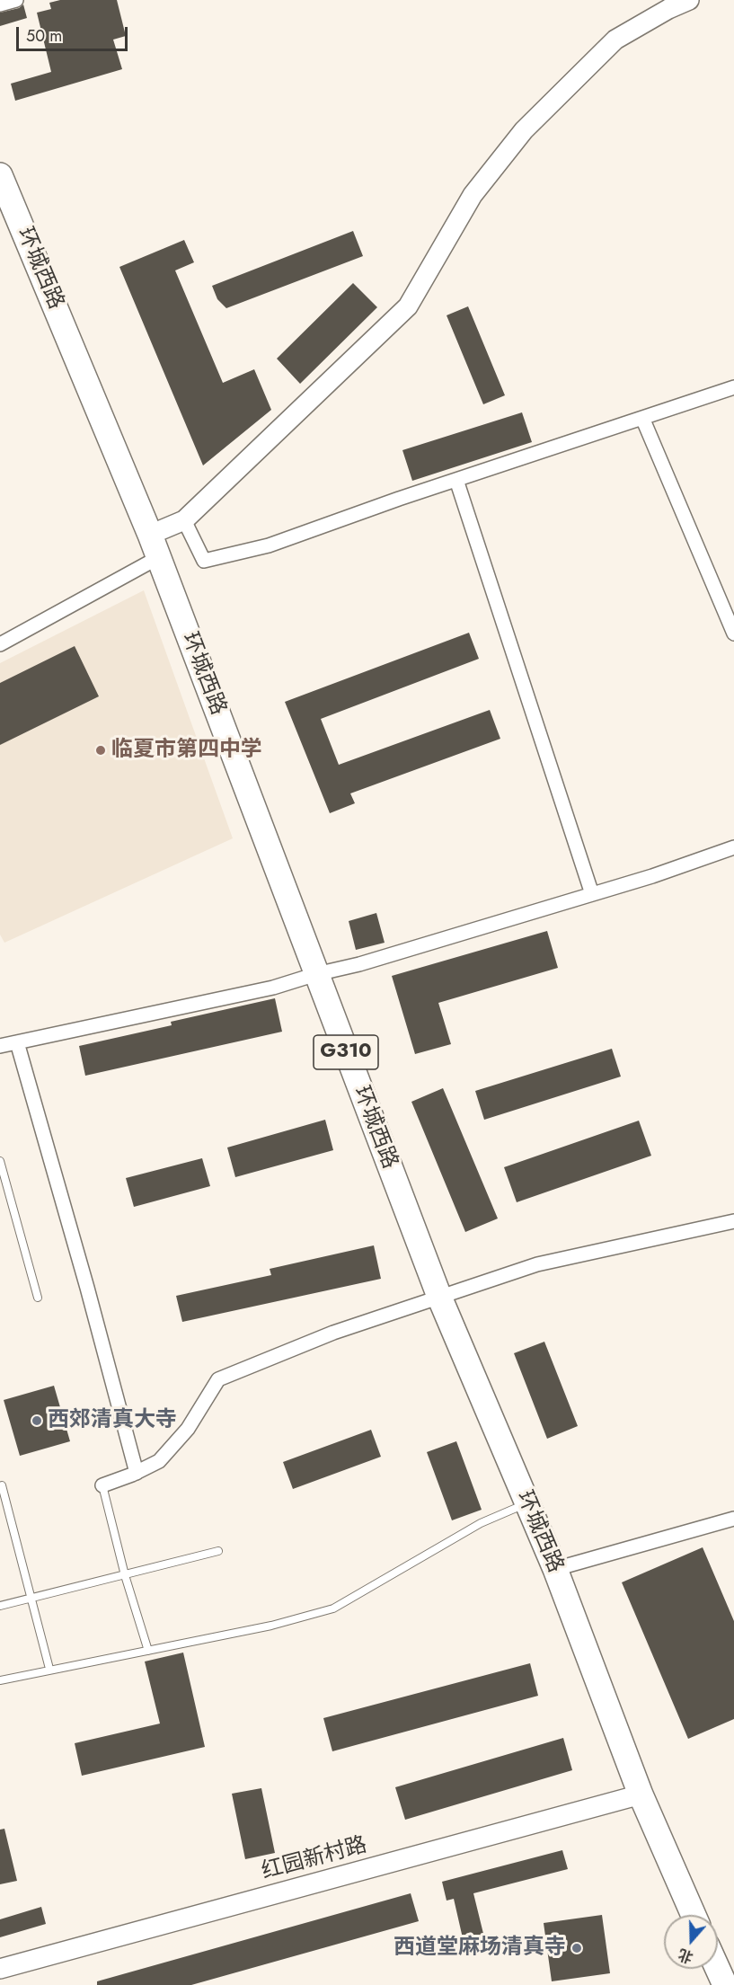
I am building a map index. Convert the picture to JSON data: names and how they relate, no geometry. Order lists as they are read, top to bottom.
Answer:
{
  "streets": {
    "highway": ["环城西路", "G310"],
    "street": ["红园新村路"]
  },
  "crossings": [
    ["环城西路", "红园新村路"]
  ],
  "places": ["临夏市第四中学", "西郊清真大寺", "西道堂麻场清真寺"],
  "scale_bar": "50 m",
  "north": "bottom"
}
